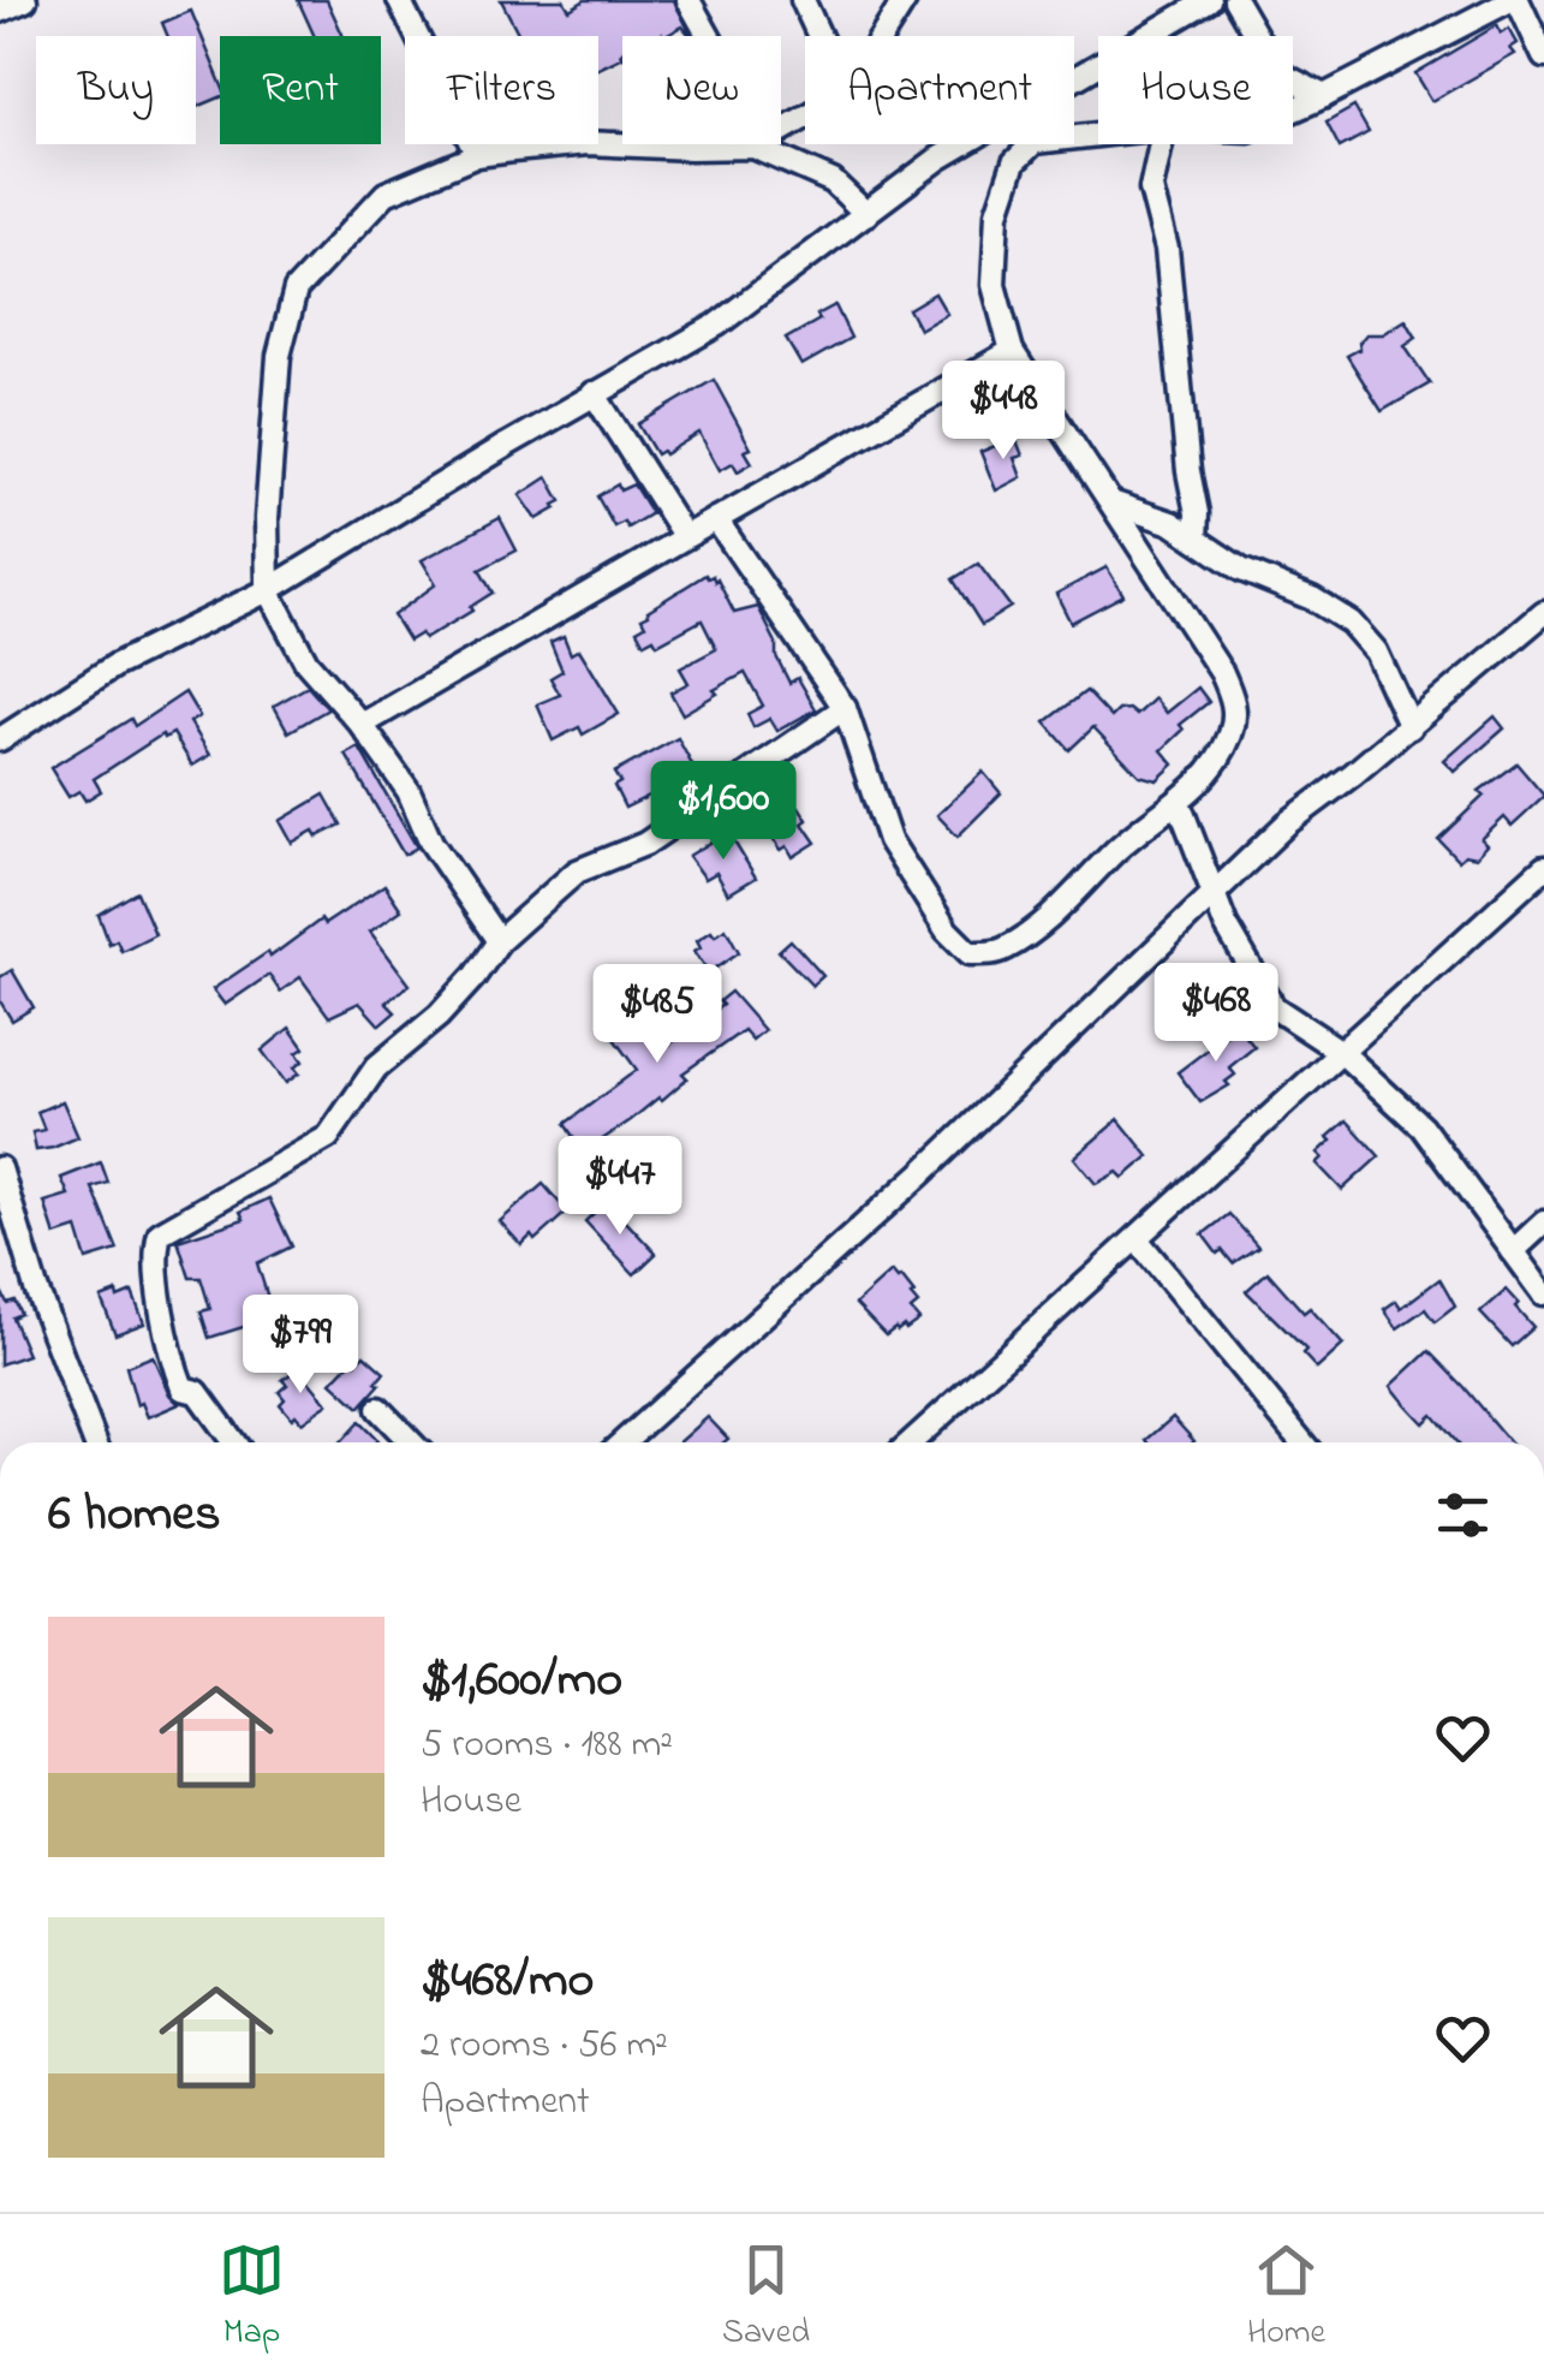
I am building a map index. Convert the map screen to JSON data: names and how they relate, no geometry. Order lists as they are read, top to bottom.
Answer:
{
  "page": {
    "chip": [
      "Buy",
      "Rent",
      "Filters",
      "New",
      "Apartment",
      "House"
    ],
    "price": [
      "$448",
      "$1,600",
      "$468",
      "$485",
      "$447",
      "$799"
    ],
    "heading": "6 homes",
    "list": [
      {
        "name": "$1,600/mo",
        "note": "5 rooms · 188 m² · House"
      },
      {
        "name": "$468/mo",
        "note": "2 rooms · 56 m² · Apartment"
      }
    ],
    "tabs": ["Map", "Saved", "Home"]
  }
}
